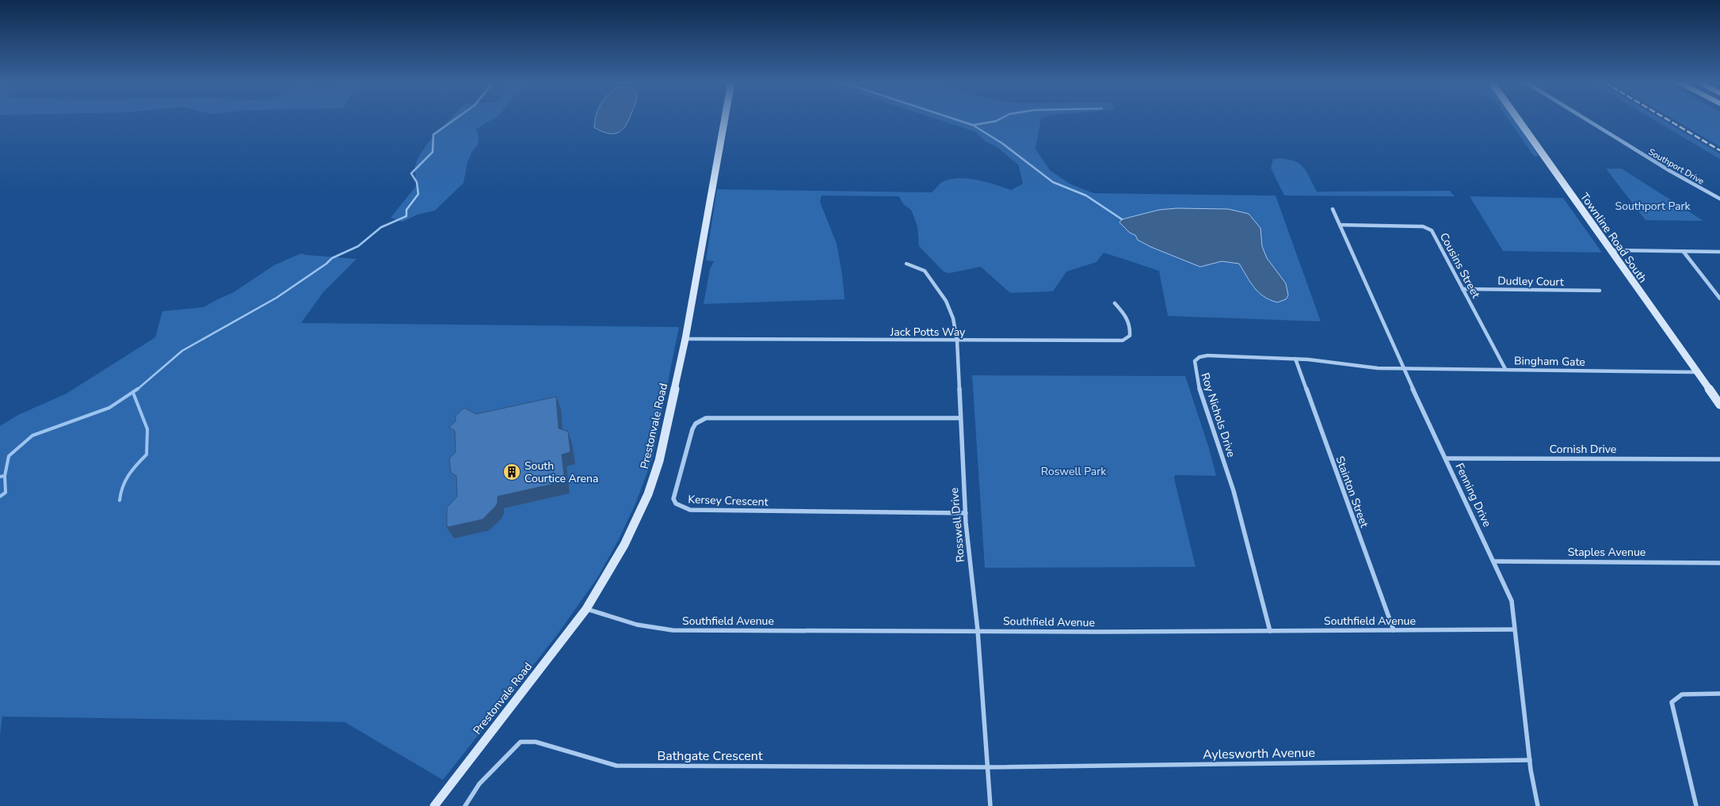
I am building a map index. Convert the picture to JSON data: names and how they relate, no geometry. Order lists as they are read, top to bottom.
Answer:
{
  "streets": {
    "street": [
      "Southport Drive",
      "Townline Road South",
      "Cousins Street",
      "Dudley Court",
      "Jack Potts Way",
      "Bingham Gate",
      "Roy Nichols Drive",
      "Prestonvale Road",
      "Cornish Drive",
      "Stainton Street",
      "Fenning Drive",
      "Kersey Crescent",
      "Rosswell Drive",
      "Staples Avenue",
      "Southfield Avenue",
      "Aylesworth Avenue",
      "Bathgate Crescent"
    ]
  },
  "crossings": [
    ["Townline Road South", "Bingham Gate"],
    ["Cousins Street", "Dudley Court"],
    ["Cousins Street", "Bingham Gate"],
    ["Cousins Street", "Fenning Drive"],
    ["Jack Potts Way", "Prestonvale Road"],
    ["Jack Potts Way", "Rosswell Drive"],
    ["Bingham Gate", "Roy Nichols Drive"],
    ["Bingham Gate", "Fenning Drive"],
    ["Roy Nichols Drive", "Stainton Street"],
    ["Roy Nichols Drive", "Fenning Drive"],
    ["Roy Nichols Drive", "Southfield Avenue"],
    ["Prestonvale Road", "Southfield Avenue"],
    ["Cornish Drive", "Fenning Drive"],
    ["Stainton Street", "Southfield Avenue"],
    ["Fenning Drive", "Staples Avenue"],
    ["Fenning Drive", "Southfield Avenue"],
    ["Fenning Drive", "Aylesworth Avenue"],
    ["Kersey Crescent", "Rosswell Drive"],
    ["Rosswell Drive", "Southfield Avenue"],
    ["Rosswell Drive", "Aylesworth Avenue"],
    ["Rosswell Drive", "Bathgate Crescent"],
    ["Aylesworth Avenue", "Bathgate Crescent"]
  ],
  "parks": ["Southport Park", "Roswell Park"],
  "places": {
    "building": ["South Courtice Arena"]
  }
}
